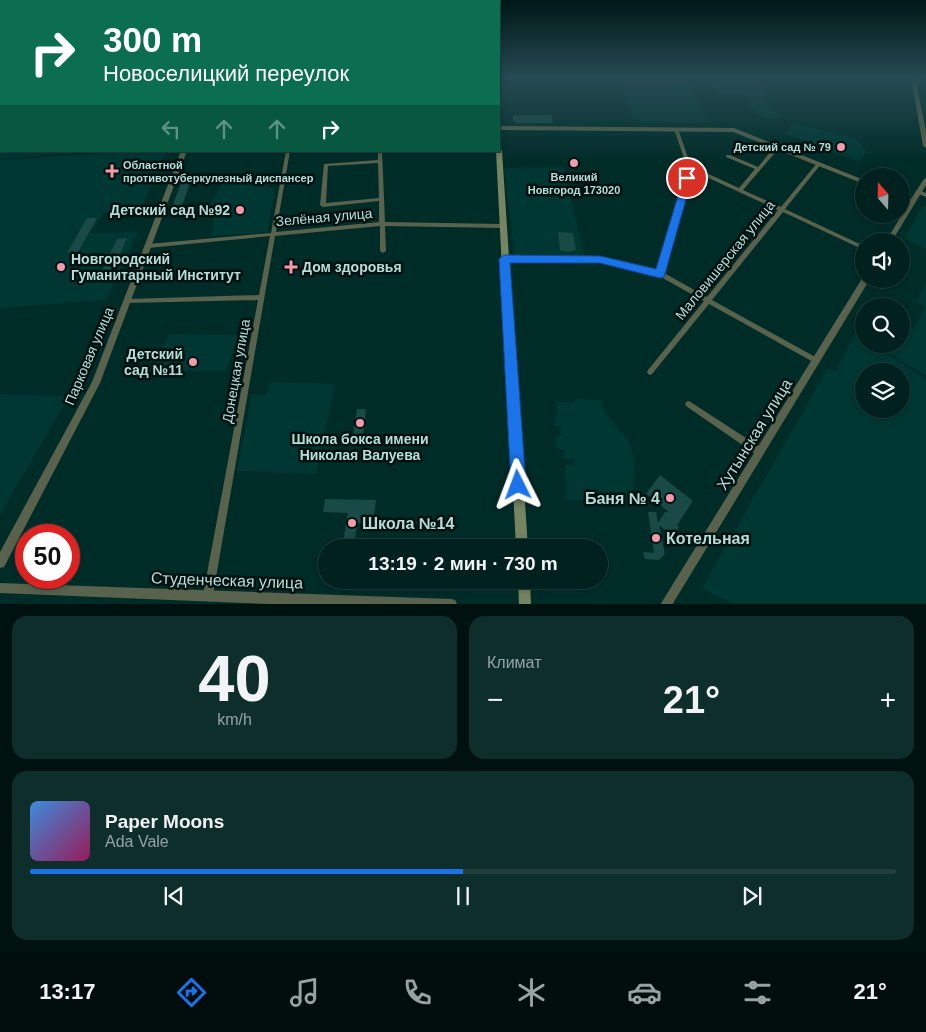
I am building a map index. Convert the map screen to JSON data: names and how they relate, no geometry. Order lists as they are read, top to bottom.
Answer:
{
  "streets": {
    "street": [
      "Зелёная улица",
      "Маловишерская улица",
      "Парковая улица",
      "Донецкая улица",
      "Хутынская улица",
      "Студенческая улица"
    ]
  },
  "crossings": [
    ["Зелёная улица", "Парковая улица"],
    ["Зелёная улица", "Донецкая улица"],
    ["Донецкая улица", "Студенческая улица"]
  ],
  "places": {
    "other": [
      "Детский сад № 79",
      "Великий Новгород 173020",
      "Детский сад №92",
      "Новгородский Гуманитарный Институт",
      "Детский сад №11",
      "Школа бокса имени Николая Валуева",
      "Баня № 4",
      "Школа №14",
      "Котельная"
    ],
    "health": ["Областной противотуберкулезный диспансер", "Дом здоровья"]
  },
  "north": "top",
  "page": {
    "turn": ["300 m", "Новоселицкий переулок"],
    "limit": "50",
    "trip": "13:19 · 2 мин · 730 m",
    "tile": [
      ["40", "km/h"],
      "Климат"
    ],
    "heat": ["−", "21°", "+"],
    "song": ["Paper Moons", "Ada Vale"],
    "tabs": ["13:17", "21°"]
  }
}
